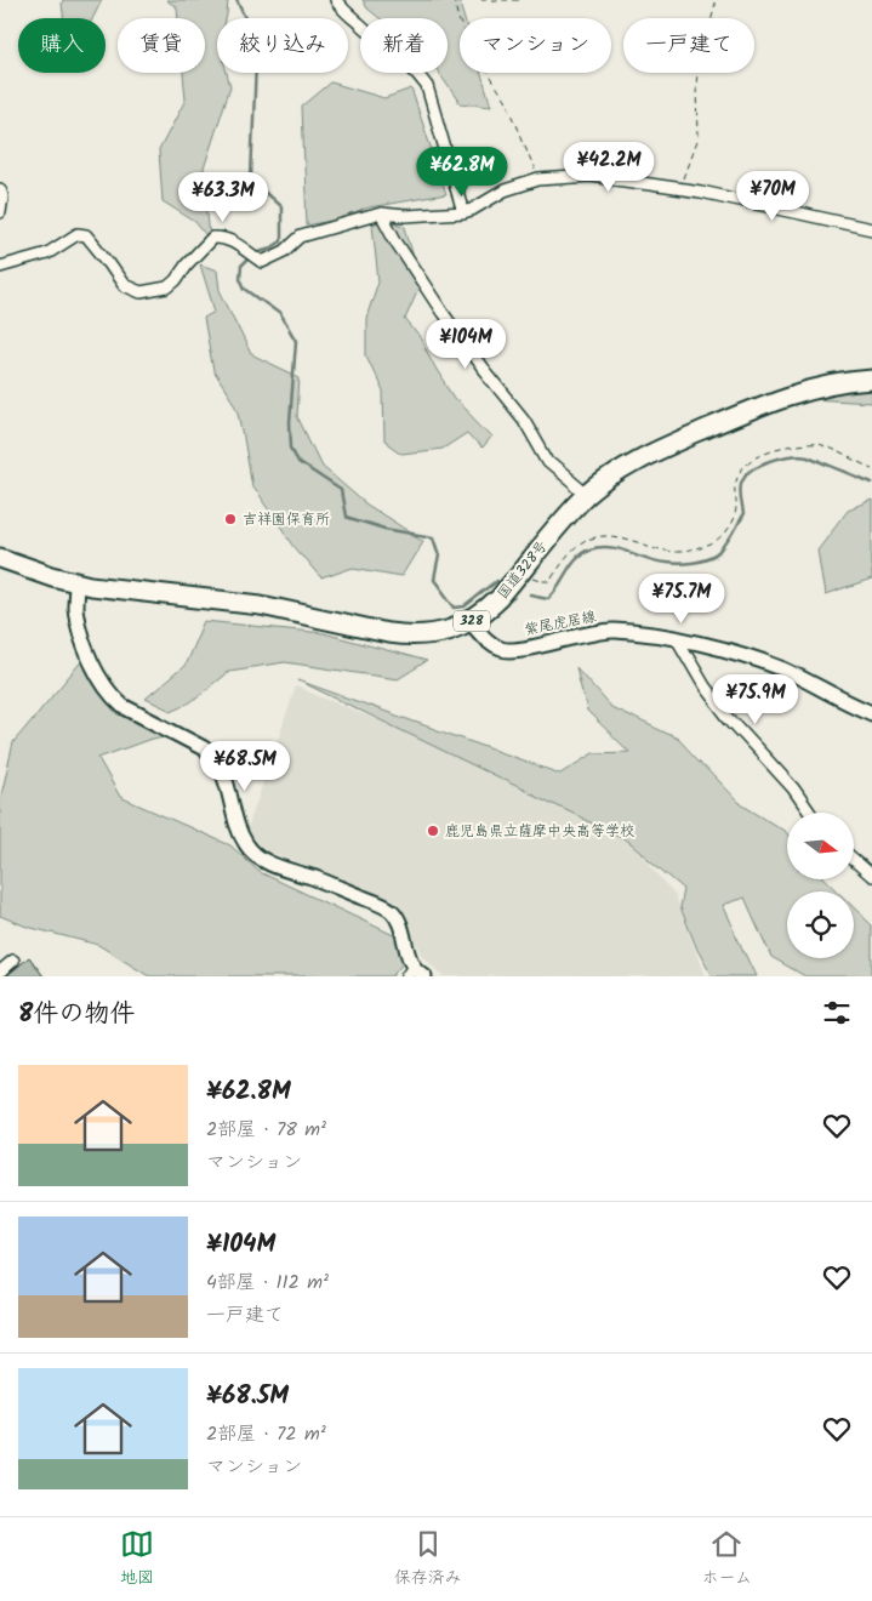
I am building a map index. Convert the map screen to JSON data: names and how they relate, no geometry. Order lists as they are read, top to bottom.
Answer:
{
  "streets": {
    "highway": ["国道328号", "328"],
    "street": ["紫尾虎居線"]
  },
  "crossings": [
    ["国道328号", "紫尾虎居線"]
  ],
  "places": ["吉祥園保育所", "鹿児島県立薩摩中央高等学校"],
  "north": "right",
  "page": {
    "chip": [
      "購入",
      "賃貸",
      "絞り込み",
      "新着",
      "マンション",
      "一戸建て"
    ],
    "price": [
      "¥42.2M",
      "¥62.8M",
      "¥70M",
      "¥63.3M",
      "¥104M",
      "¥75.7M",
      "¥75.9M",
      "¥68.5M"
    ],
    "heading": "8件の物件",
    "list": [
      {
        "name": "¥62.8M",
        "note": "2部屋 · 78 m² · マンション"
      },
      {
        "name": "¥104M",
        "note": "4部屋 · 112 m² · 一戸建て"
      },
      {
        "name": "¥68.5M",
        "note": "2部屋 · 72 m² · マンション"
      }
    ],
    "tabs": ["地図", "保存済み", "ホーム"]
  }
}
